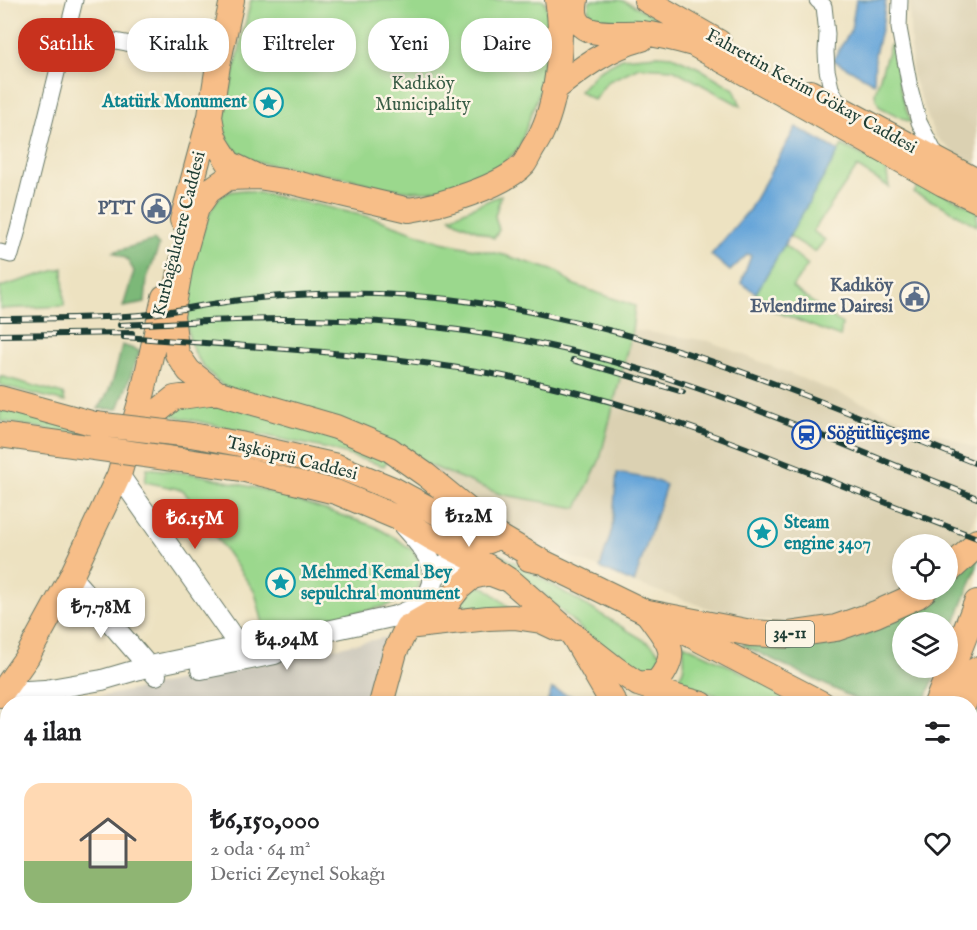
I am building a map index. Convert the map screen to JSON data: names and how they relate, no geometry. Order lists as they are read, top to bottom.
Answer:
{
  "streets": {
    "highway": ["34-11"],
    "main road": ["Fahrettin Kerim Gökay Caddesi", "Kurbağalıdere Caddesi", "Taşköprü Caddesi"]
  },
  "crossings": [
    ["Taşköprü Caddesi", "34-11"]
  ],
  "parks": ["Kadıköy Municipality"],
  "places": {
    "place": ["Atatürk Monument", "Steam engine 3407", "Mehmed Kemal Bey sepulchral monument"],
    "public building": ["PTT", "Kadıköy Evlendirme Dairesi"],
    "station": ["Söğütlüçeşme"]
  },
  "page": {
    "chip": [
      "Satılık",
      "Kiralık",
      "Filtreler",
      "Yeni",
      "Daire"
    ],
    "price": [
      "₺12M",
      "₺6.15M",
      "₺7.78M",
      "₺4.94M"
    ],
    "heading": "4 ilan",
    "list": [
      {
        "name": "₺6,150,000",
        "note": "2 oda · 64 m² · Derici Zeynel Sokağı"
      }
    ]
  }
}
